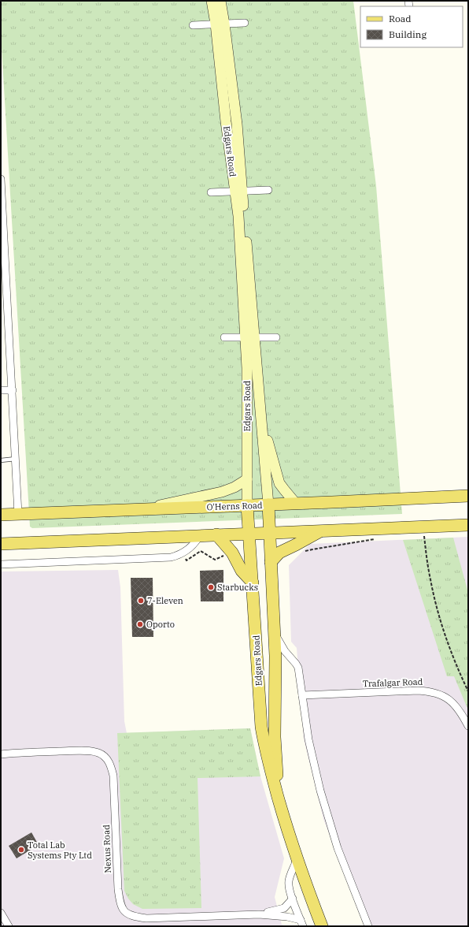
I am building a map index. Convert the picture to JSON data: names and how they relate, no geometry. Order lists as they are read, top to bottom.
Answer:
{
  "streets": {
    "main road": ["Edgars Road", "O'Herns Road"],
    "street": ["Trafalgar Road", "Nexus Road"]
  },
  "crossings": [
    ["Edgars Road", "O'Herns Road"]
  ],
  "places": [
    "Starbucks",
    "7-Eleven",
    "Oporto",
    "Total Lab Systems Pty Ltd"
  ],
  "legend": ["Road", "Building"]
}
